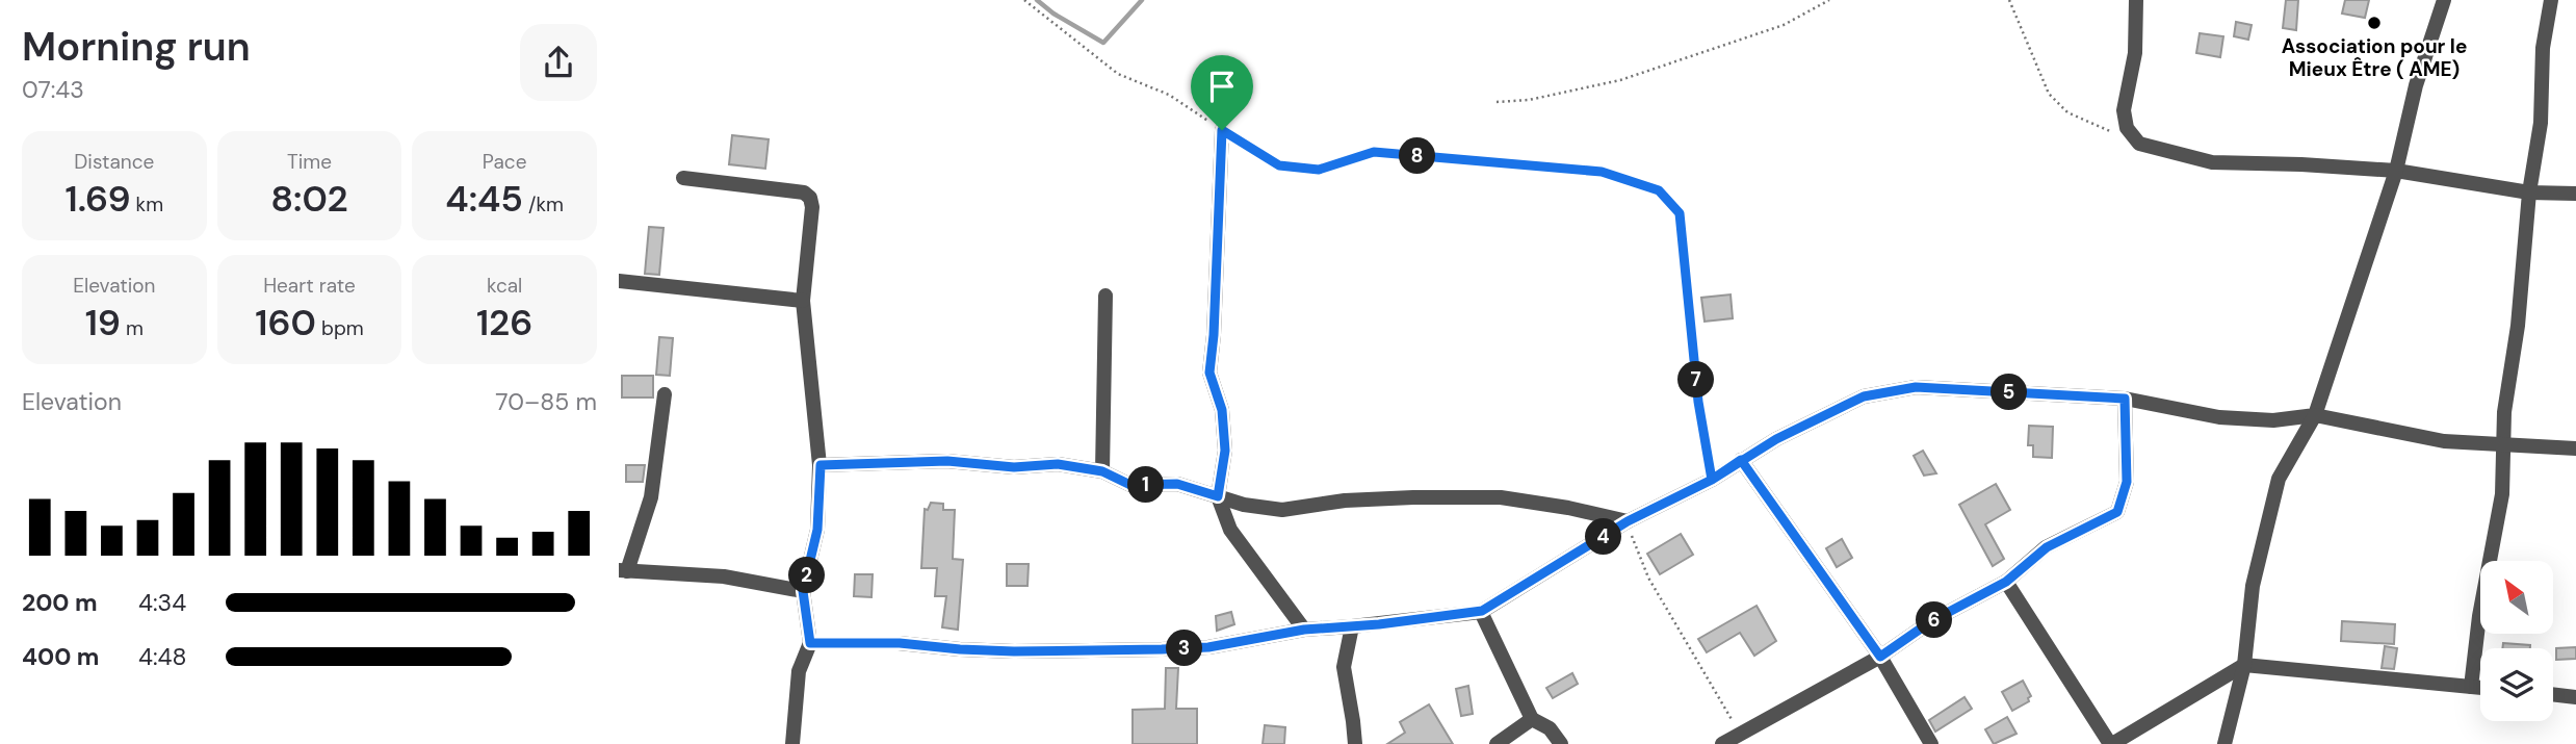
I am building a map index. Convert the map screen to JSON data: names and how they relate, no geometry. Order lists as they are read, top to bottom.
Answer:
{
  "places": ["Association pour le Mieux Être ( AME)"],
  "north": "top left",
  "page": {
    "heading": ["Morning run", "07:43"],
    "stats": [
      ["Distance", "1.69 km"],
      ["Time", "8:02"],
      ["Pace", "4:45 /km"],
      ["Elevation", "19 m"],
      ["Heart rate", "160 bpm"],
      ["kcal", "126"]
    ],
    "pins": [
      "8",
      "7",
      "5",
      "1",
      "4",
      "2",
      "6",
      "3"
    ],
    "chart": ["Elevation", "70–85 m"],
    "list": [
      {
        "name": "200 m",
        "note": "4:34"
      },
      {
        "name": "400 m",
        "note": "4:48"
      }
    ]
  }
}
